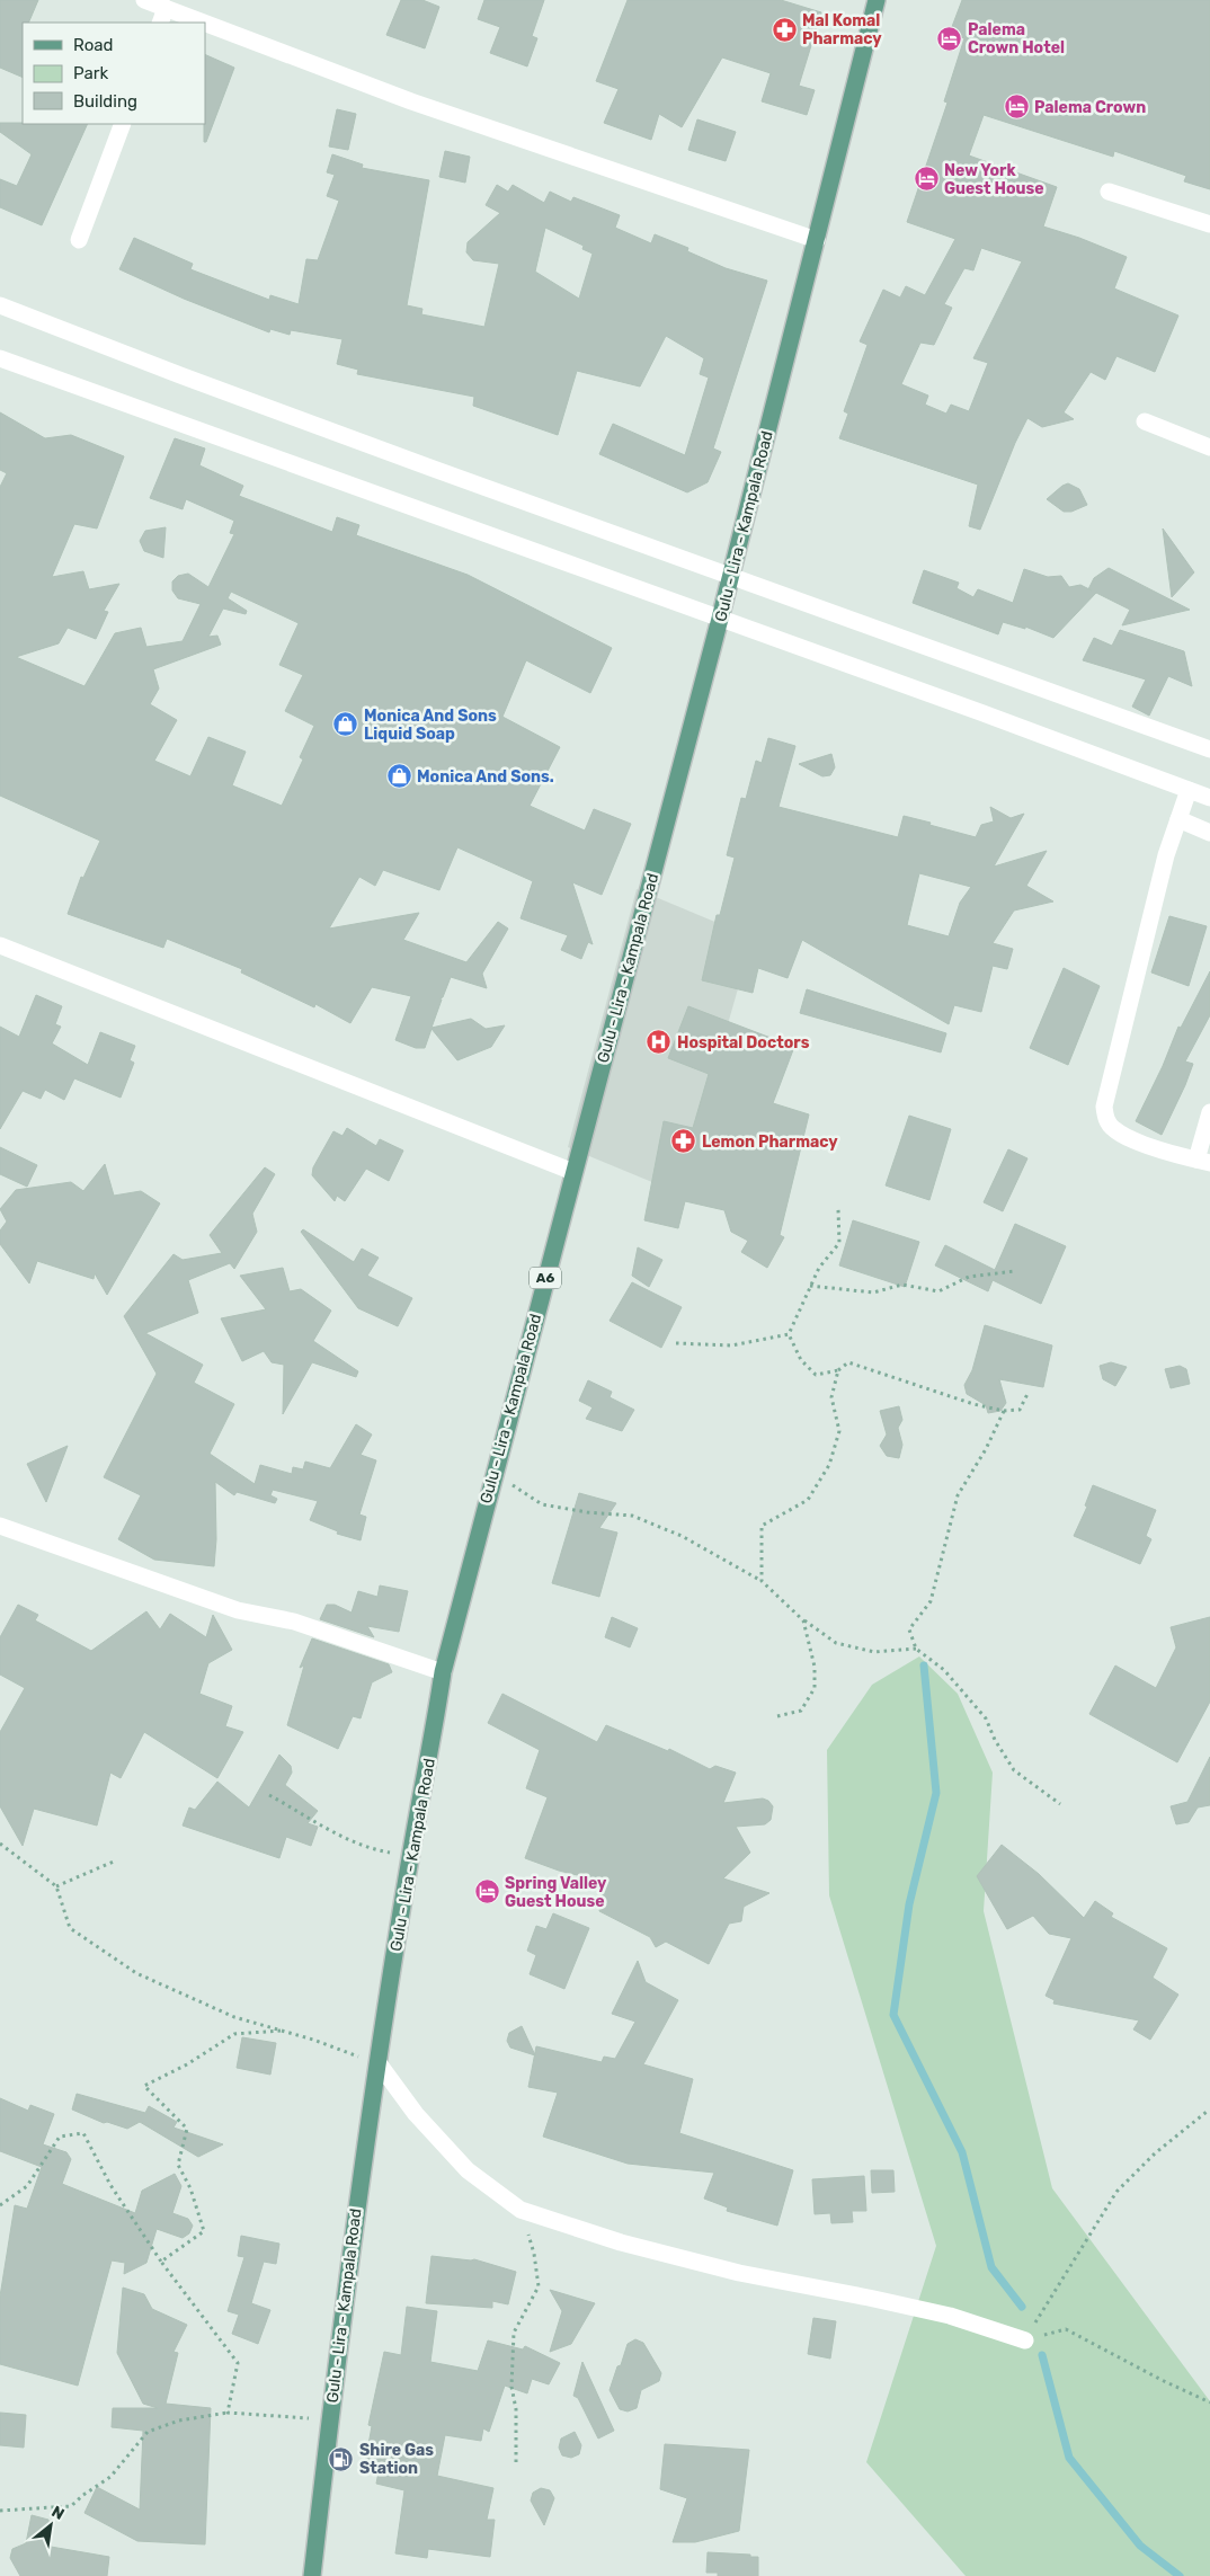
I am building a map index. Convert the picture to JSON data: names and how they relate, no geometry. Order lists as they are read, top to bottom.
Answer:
{
  "streets": {
    "main road": ["Gulu - Lira - Kampala Road", "A6"]
  },
  "places": {
    "pharmacy": ["Mal Komal Pharmacy", "Lemon Pharmacy"],
    "hotel": [
      "Palema Crown Hotel",
      "Palema Crown",
      "New York Guest House",
      "Spring Valley Guest House"
    ],
    "shop": ["Monica And Sons Liquid Soap", "Monica And Sons."],
    "hospital": ["Hospital Doctors"],
    "fuel station": ["Shire Gas Station"]
  },
  "legend": ["Road", "Park", "Building"],
  "north": "top right"
}
